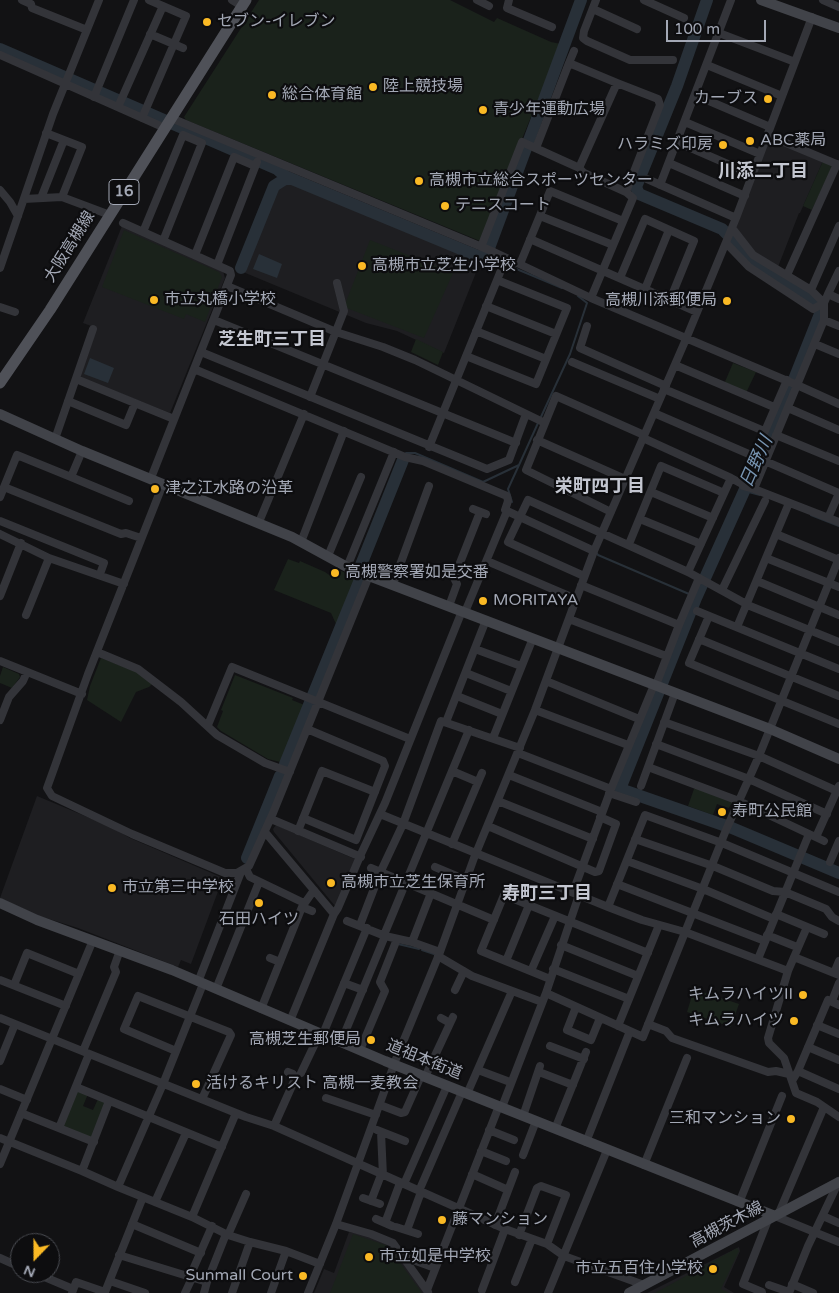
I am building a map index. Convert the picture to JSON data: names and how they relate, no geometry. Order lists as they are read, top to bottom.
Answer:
{
  "streets": {
    "main road": ["16", "大阪高槻線"],
    "street": ["道祖本街道", "高槻茨木線"]
  },
  "crossings": [
    ["道祖本街道", "高槻茨木線"]
  ],
  "districts": [
    "川添二丁目",
    "芝生町三丁目",
    "栄町四丁目",
    "寿町三丁目"
  ],
  "water": ["日野川"],
  "places": [
    "セブン-イレブン",
    "陸上競技場",
    "総合体育館",
    "カーブス",
    "青少年運動広場",
    "ABC薬局",
    "ハラミズ印房",
    "高槻市立総合スポーツセンター",
    "テニスコート",
    "高槻市立芝生小学校",
    "市立丸橋小学校",
    "高槻川添郵便局",
    "津之江水路の沿革",
    "高槻警察署如是交番",
    "MORITAYA",
    "寿町公民館",
    "高槻市立芝生保育所",
    "市立第三中学校",
    "石田ハイツ",
    "キムラハイツII",
    "キムラハイツ",
    "高槻芝生郵便局",
    "活けるキリスト 高槻一麦教会",
    "三和マンション",
    "藤マンション",
    "市立如是中学校",
    "市立五百住小学校",
    "Sunmall Court"
  ],
  "scale_bar": "100 m",
  "north": "bottom"
}
